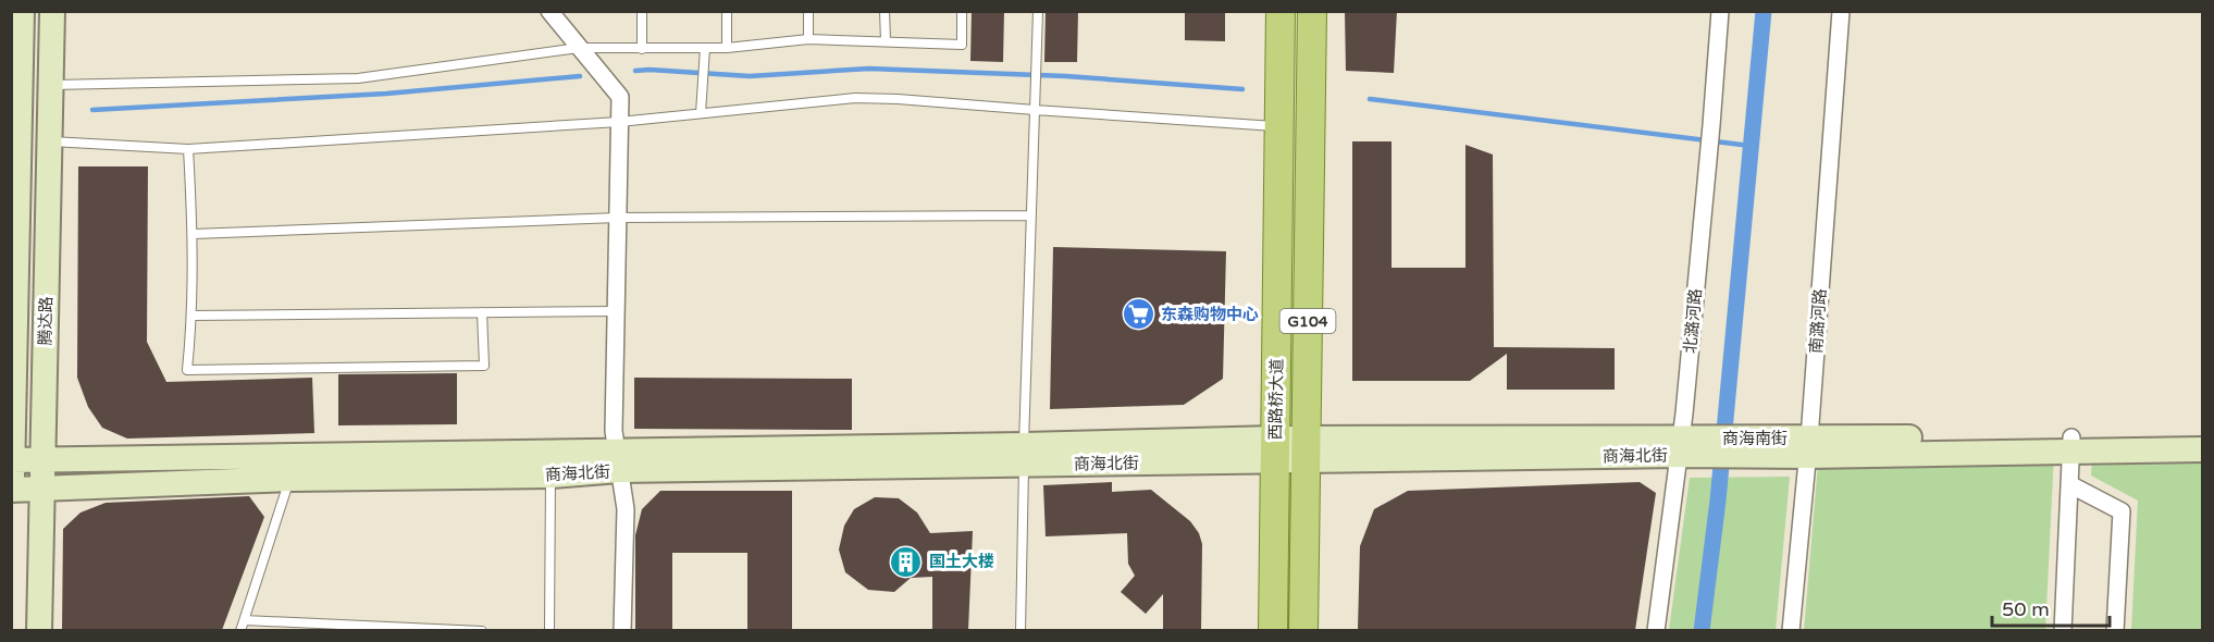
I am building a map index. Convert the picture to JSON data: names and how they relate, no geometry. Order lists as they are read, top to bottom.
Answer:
{
  "streets": {
    "main road": [
      "腾达路",
      "G104",
      "西路桥大道",
      "商海南街",
      "商海北街"
    ],
    "street": ["北潞河路", "南潞河路"]
  },
  "crossings": [
    ["腾达路", "商海北街"],
    ["北潞河路", "商海南街"],
    ["北潞河路", "商海北街"],
    ["南潞河路", "商海南街"],
    ["西路桥大道", "商海北街"],
    ["商海南街", "商海北街"]
  ],
  "places": {
    "supermarket": ["东森购物中心"],
    "building": ["国土大楼"]
  },
  "scale_bar": "50 m"
}
